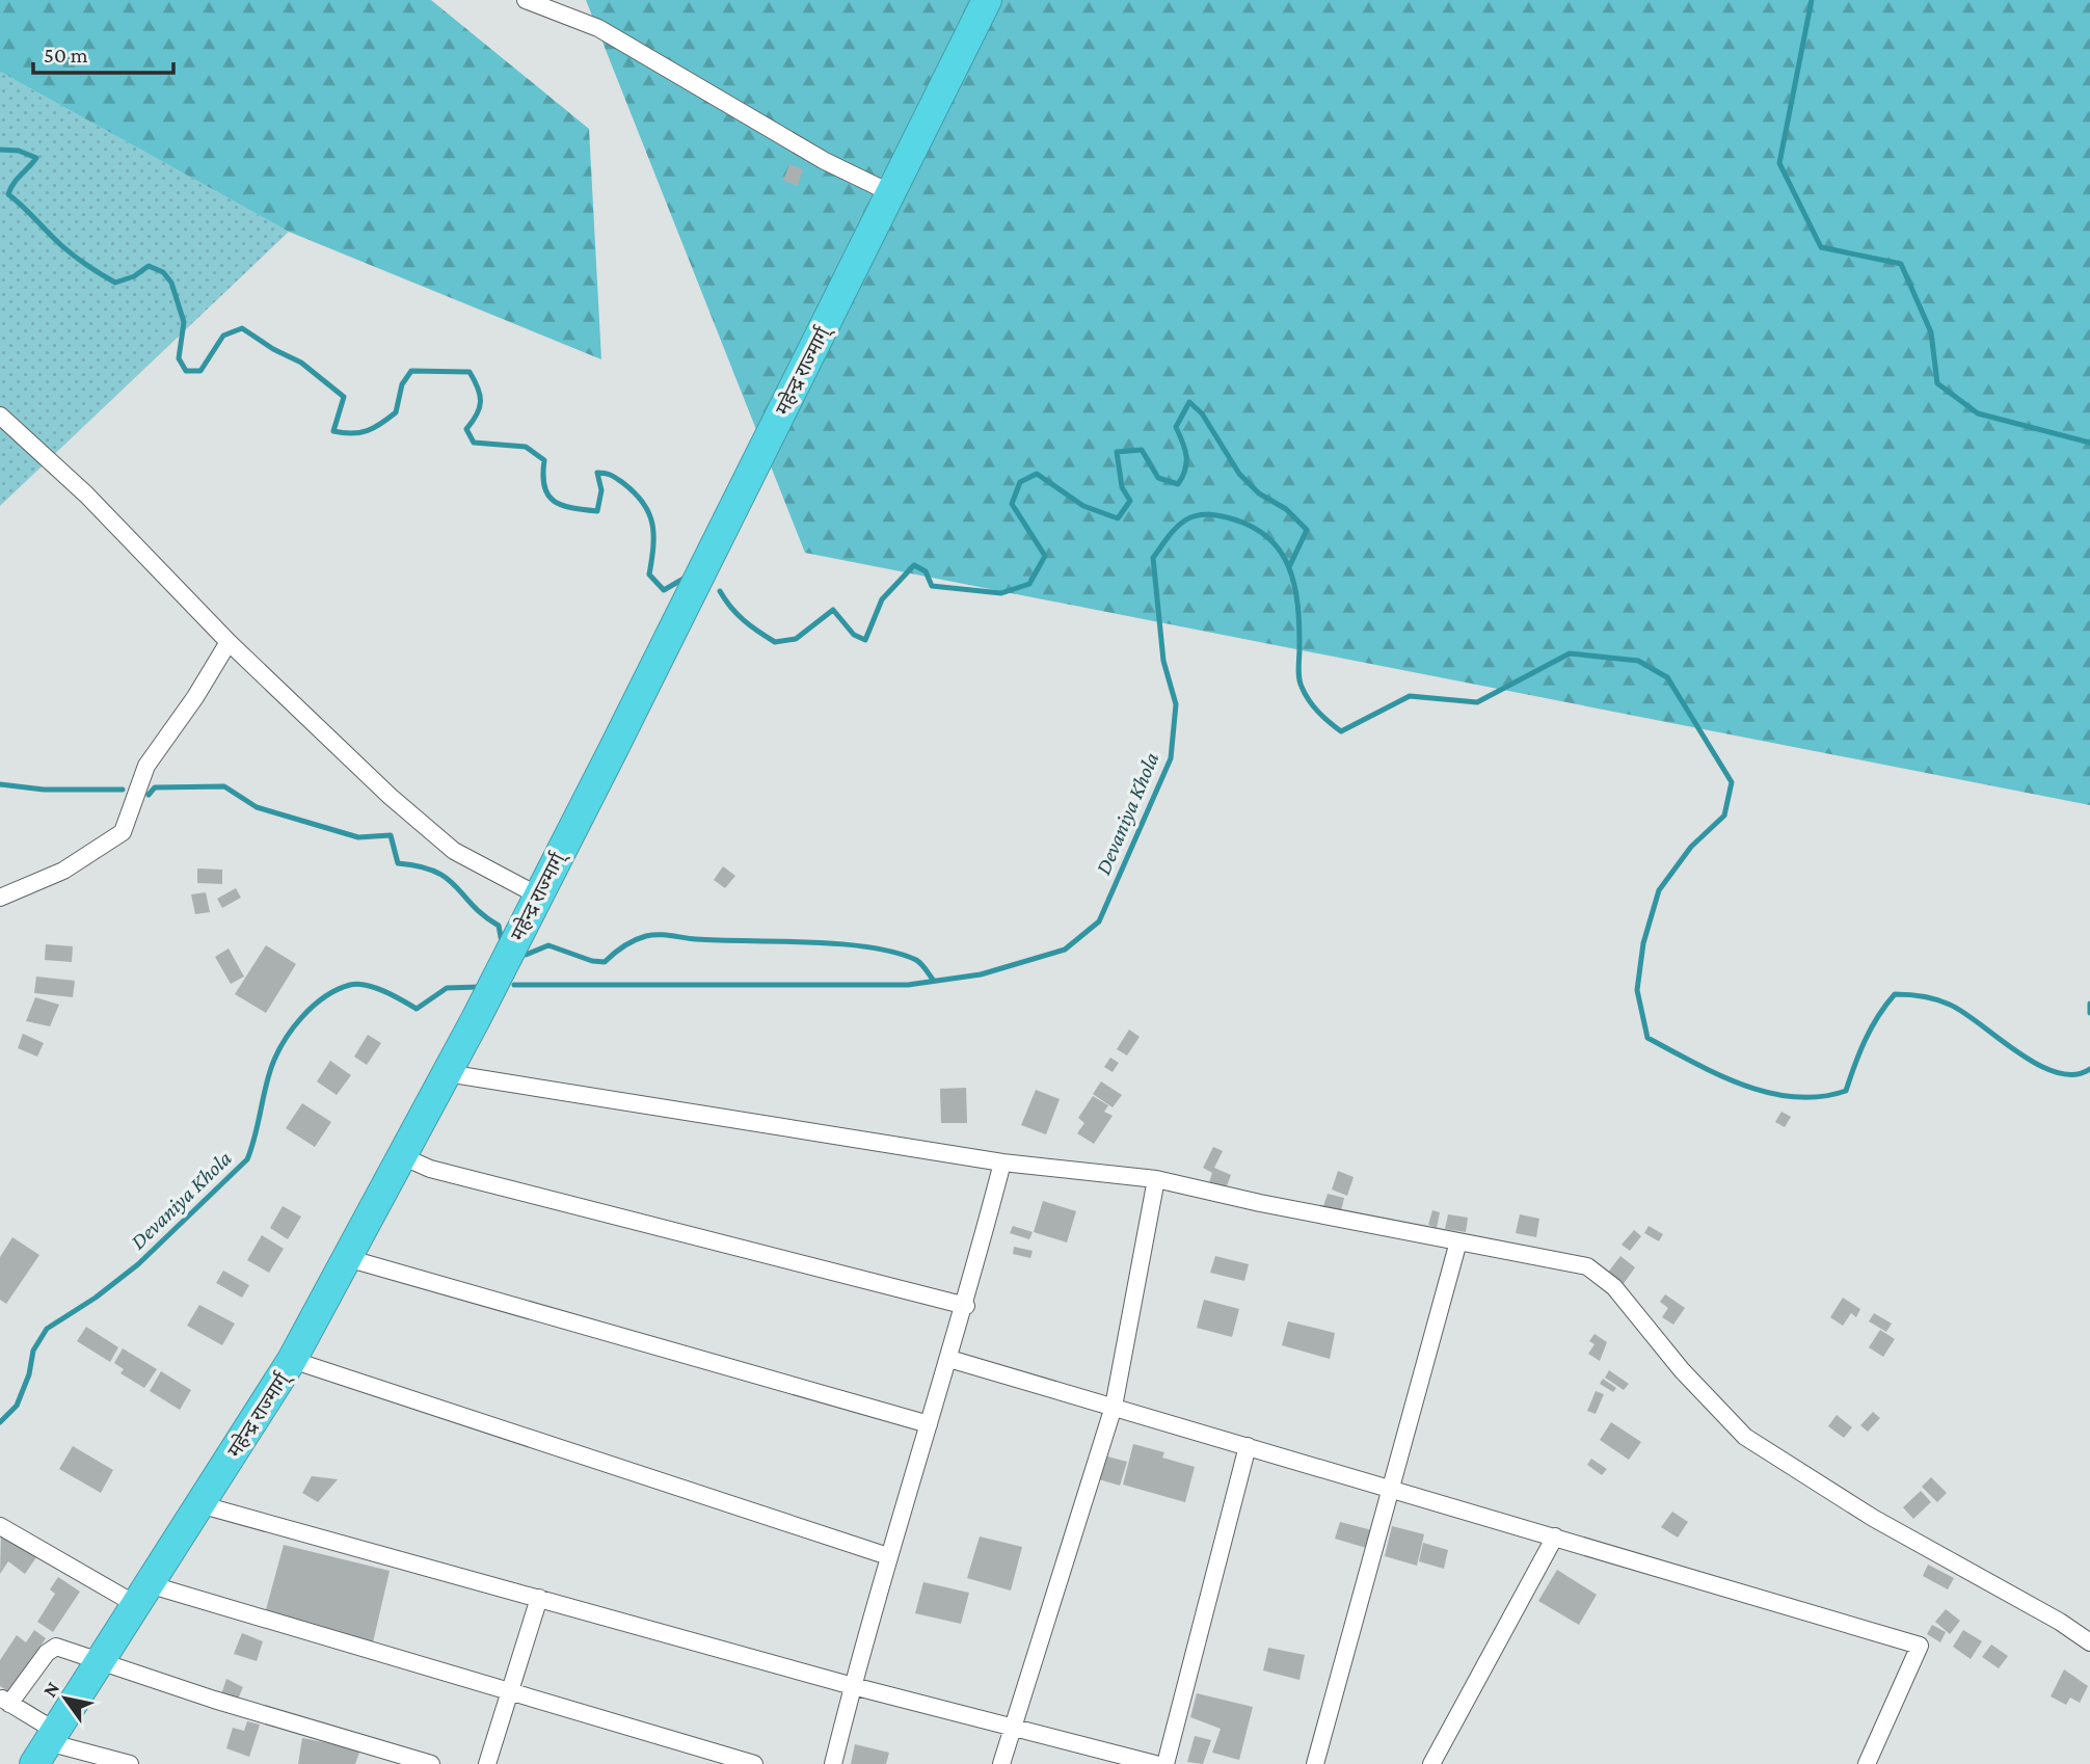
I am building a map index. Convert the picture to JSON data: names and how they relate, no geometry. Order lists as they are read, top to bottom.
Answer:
{
  "streets": {
    "highway": ["महेन्द्र राज्मार्ग्"]
  },
  "water": ["Devaniya Khola"],
  "scale_bar": "50 m",
  "north": "top left"
}
